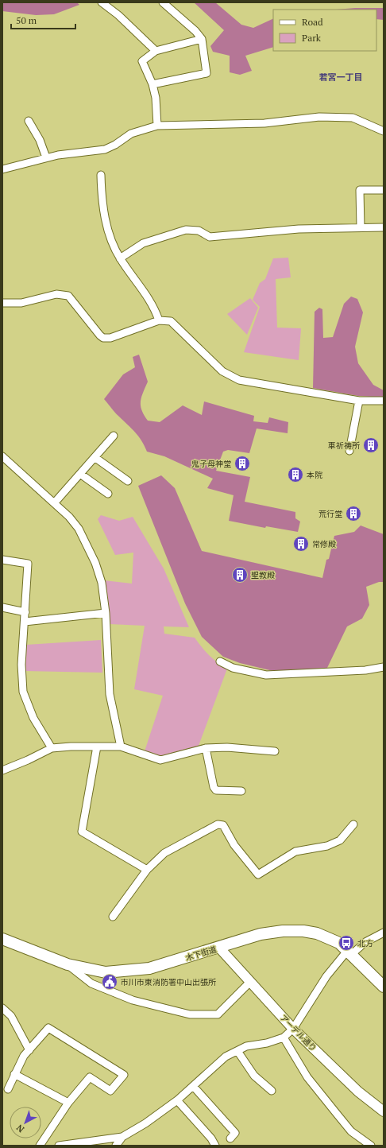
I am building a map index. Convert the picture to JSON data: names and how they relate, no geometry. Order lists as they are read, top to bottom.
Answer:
{
  "streets": {
    "main road": ["木下街道"],
    "street": ["アーデル通り"]
  },
  "crossings": [
    ["木下街道", "アーデル通り"]
  ],
  "districts": ["若宮一丁目"],
  "places": {
    "building": [
      "車祈祷所",
      "鬼子母神堂",
      "本院",
      "荒行堂",
      "常修殿",
      "聖教殿"
    ],
    "bus stop": ["北方"],
    "public building": ["市川市東消防署中山出張所"]
  },
  "legend": ["Road", "Park"],
  "scale_bar": "50 m",
  "north": "bottom left"
}
